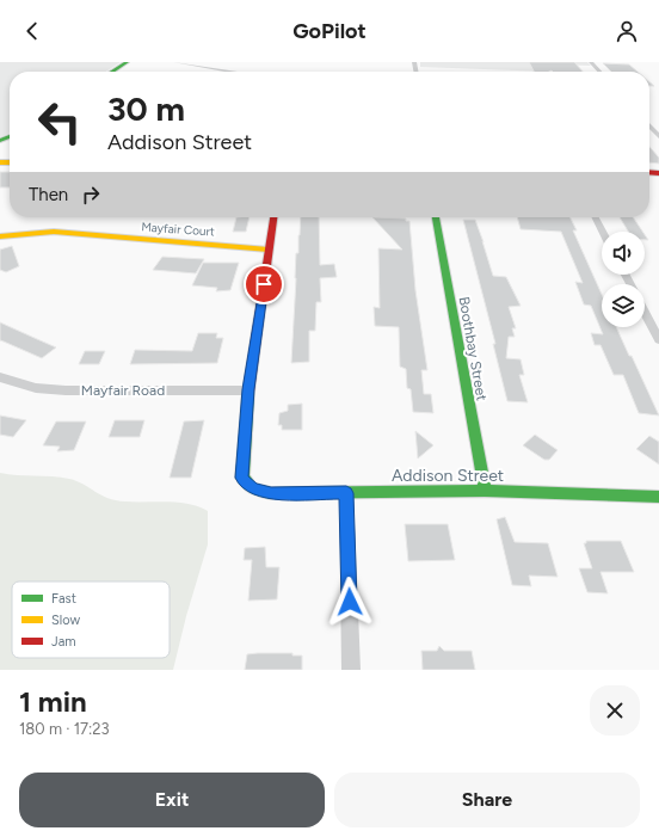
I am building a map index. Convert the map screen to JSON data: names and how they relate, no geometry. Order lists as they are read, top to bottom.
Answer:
{
  "streets": {
    "street": [
      "Mayfair Court",
      "Boothbay Street",
      "Mayfair Road",
      "Addison Street"
    ]
  },
  "crossings": [
    ["Boothbay Street", "Addison Street"],
    ["Mayfair Road", "Addison Street"]
  ],
  "legend": ["Fast", "Slow", "Jam"],
  "page": {
    "header": "GoPilot",
    "turn": ["30 m", "Addison Street"],
    "then": "Then",
    "heading": ["1 min", "180 m · 17:23"],
    "buttons": ["Exit", "Share"]
  }
}
